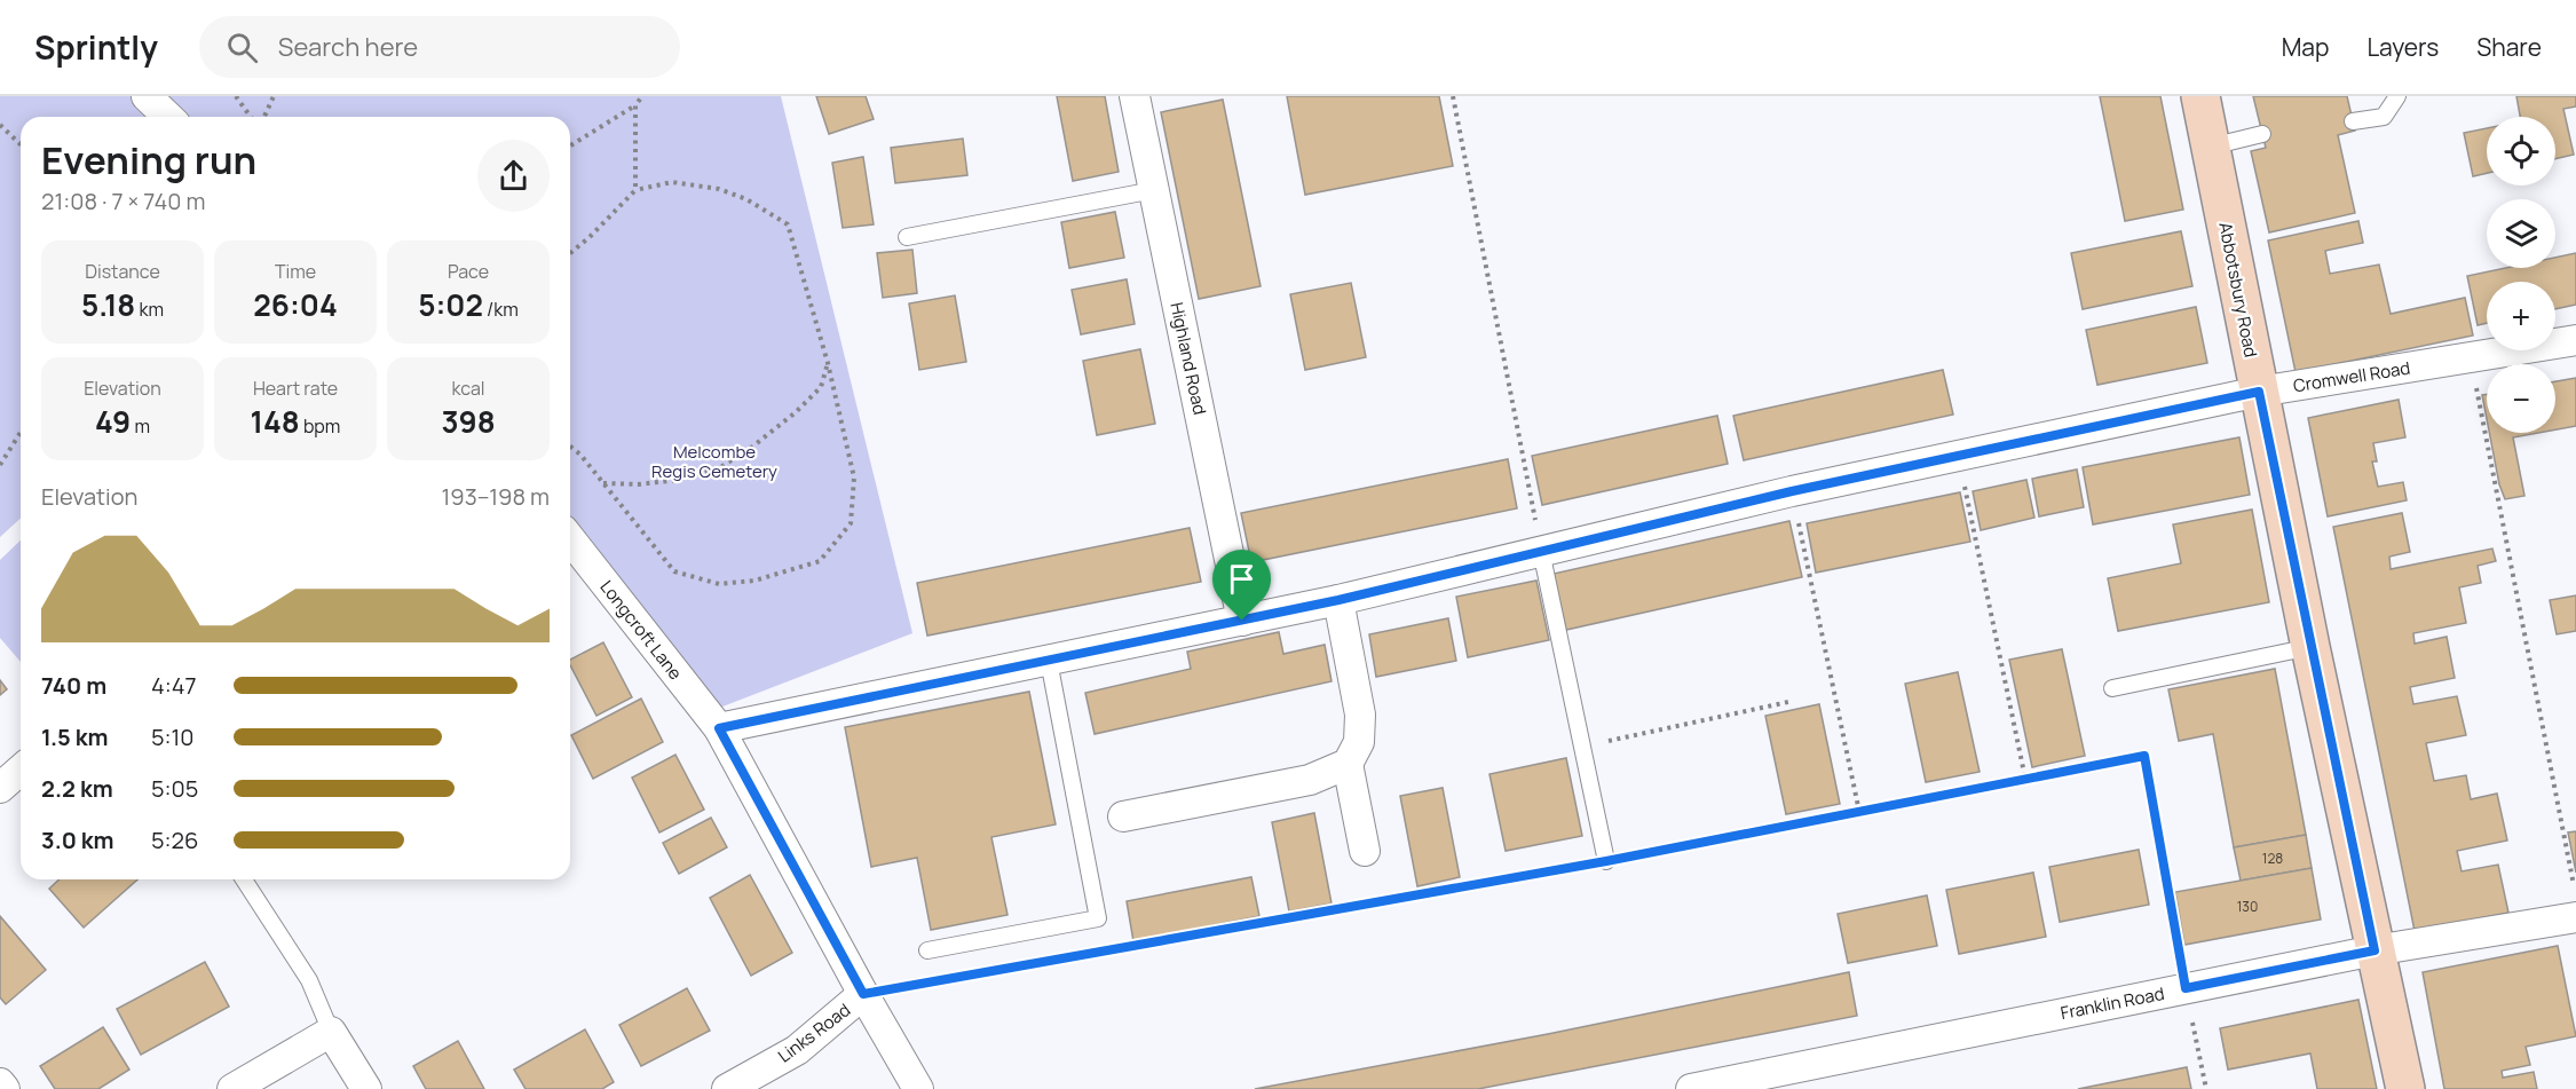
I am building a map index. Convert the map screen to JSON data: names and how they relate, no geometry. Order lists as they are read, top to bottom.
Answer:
{
  "streets": {
    "street": [
      "Abbotsbury Road",
      "Highland Road",
      "Cromwell Road",
      "Longcroft Lane",
      "Franklin Road",
      "Links Road"
    ]
  },
  "crossings": [
    ["Abbotsbury Road", "Cromwell Road"],
    ["Abbotsbury Road", "Franklin Road"],
    ["Highland Road", "Cromwell Road"],
    ["Cromwell Road", "Longcroft Lane"],
    ["Longcroft Lane", "Links Road"]
  ],
  "parks": ["Melcombe Regis Cemetery"],
  "house_numbers": ["128", "130"],
  "page": {
    "header": "Sprintly",
    "search": "Search here",
    "nav": ["Map", "Layers", "Share"],
    "map_buttons": ["+", "−"],
    "heading": ["Evening run", "21:08 · 7 × 740 m"],
    "stats": [
      ["Distance", "5.18 km"],
      ["Time", "26:04"],
      ["Pace", "5:02 /km"],
      ["Elevation", "49 m"],
      ["Heart rate", "148 bpm"],
      ["kcal", "398"]
    ],
    "chart": ["Elevation", "193–198 m"],
    "list": [
      {
        "name": "740 m",
        "note": "4:47"
      },
      {
        "name": "1.5 km",
        "note": "5:10"
      },
      {
        "name": "2.2 km",
        "note": "5:05"
      },
      {
        "name": "3.0 km",
        "note": "5:26"
      }
    ]
  }
}
